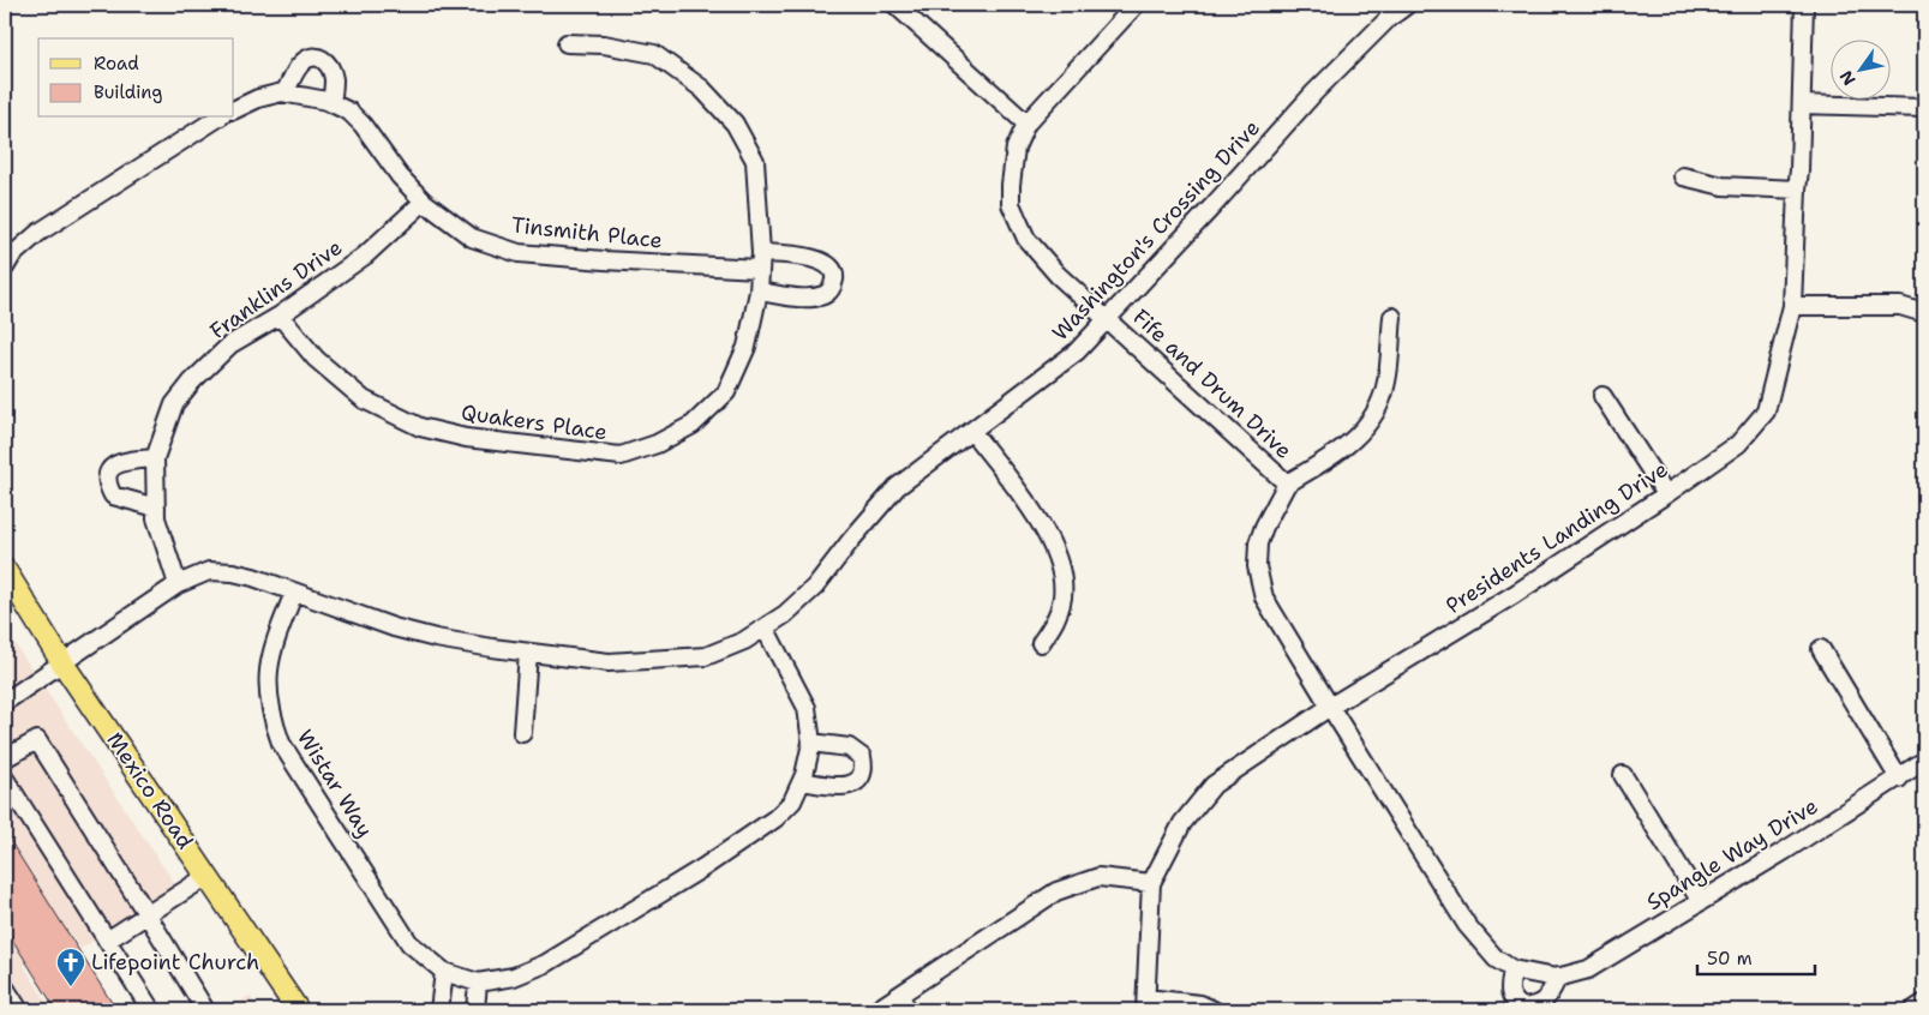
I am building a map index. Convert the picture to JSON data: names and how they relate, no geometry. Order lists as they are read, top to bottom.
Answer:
{
  "streets": {
    "main road": ["Mexico Road"],
    "street": [
      "Washington's Crossing Drive",
      "Tinsmith Place",
      "Franklins Drive",
      "Fife and Drum Drive",
      "Quakers Place",
      "Presidents Landing Drive",
      "Wistar Way",
      "Spangle Way Drive"
    ]
  },
  "crossings": [
    ["Washington's Crossing Drive", "Franklins Drive"],
    ["Washington's Crossing Drive", "Fife and Drum Drive"],
    ["Washington's Crossing Drive", "Wistar Way"],
    ["Washington's Crossing Drive", "Mexico Road"],
    ["Tinsmith Place", "Franklins Drive"],
    ["Tinsmith Place", "Quakers Place"],
    ["Franklins Drive", "Quakers Place"],
    ["Fife and Drum Drive", "Presidents Landing Drive"],
    ["Fife and Drum Drive", "Spangle Way Drive"],
    ["Presidents Landing Drive", "Spangle Way Drive"]
  ],
  "places": {
    "church": ["Lifepoint Church"]
  },
  "legend": ["Road", "Building"],
  "scale_bar": "50 m",
  "north": "bottom left"
}
